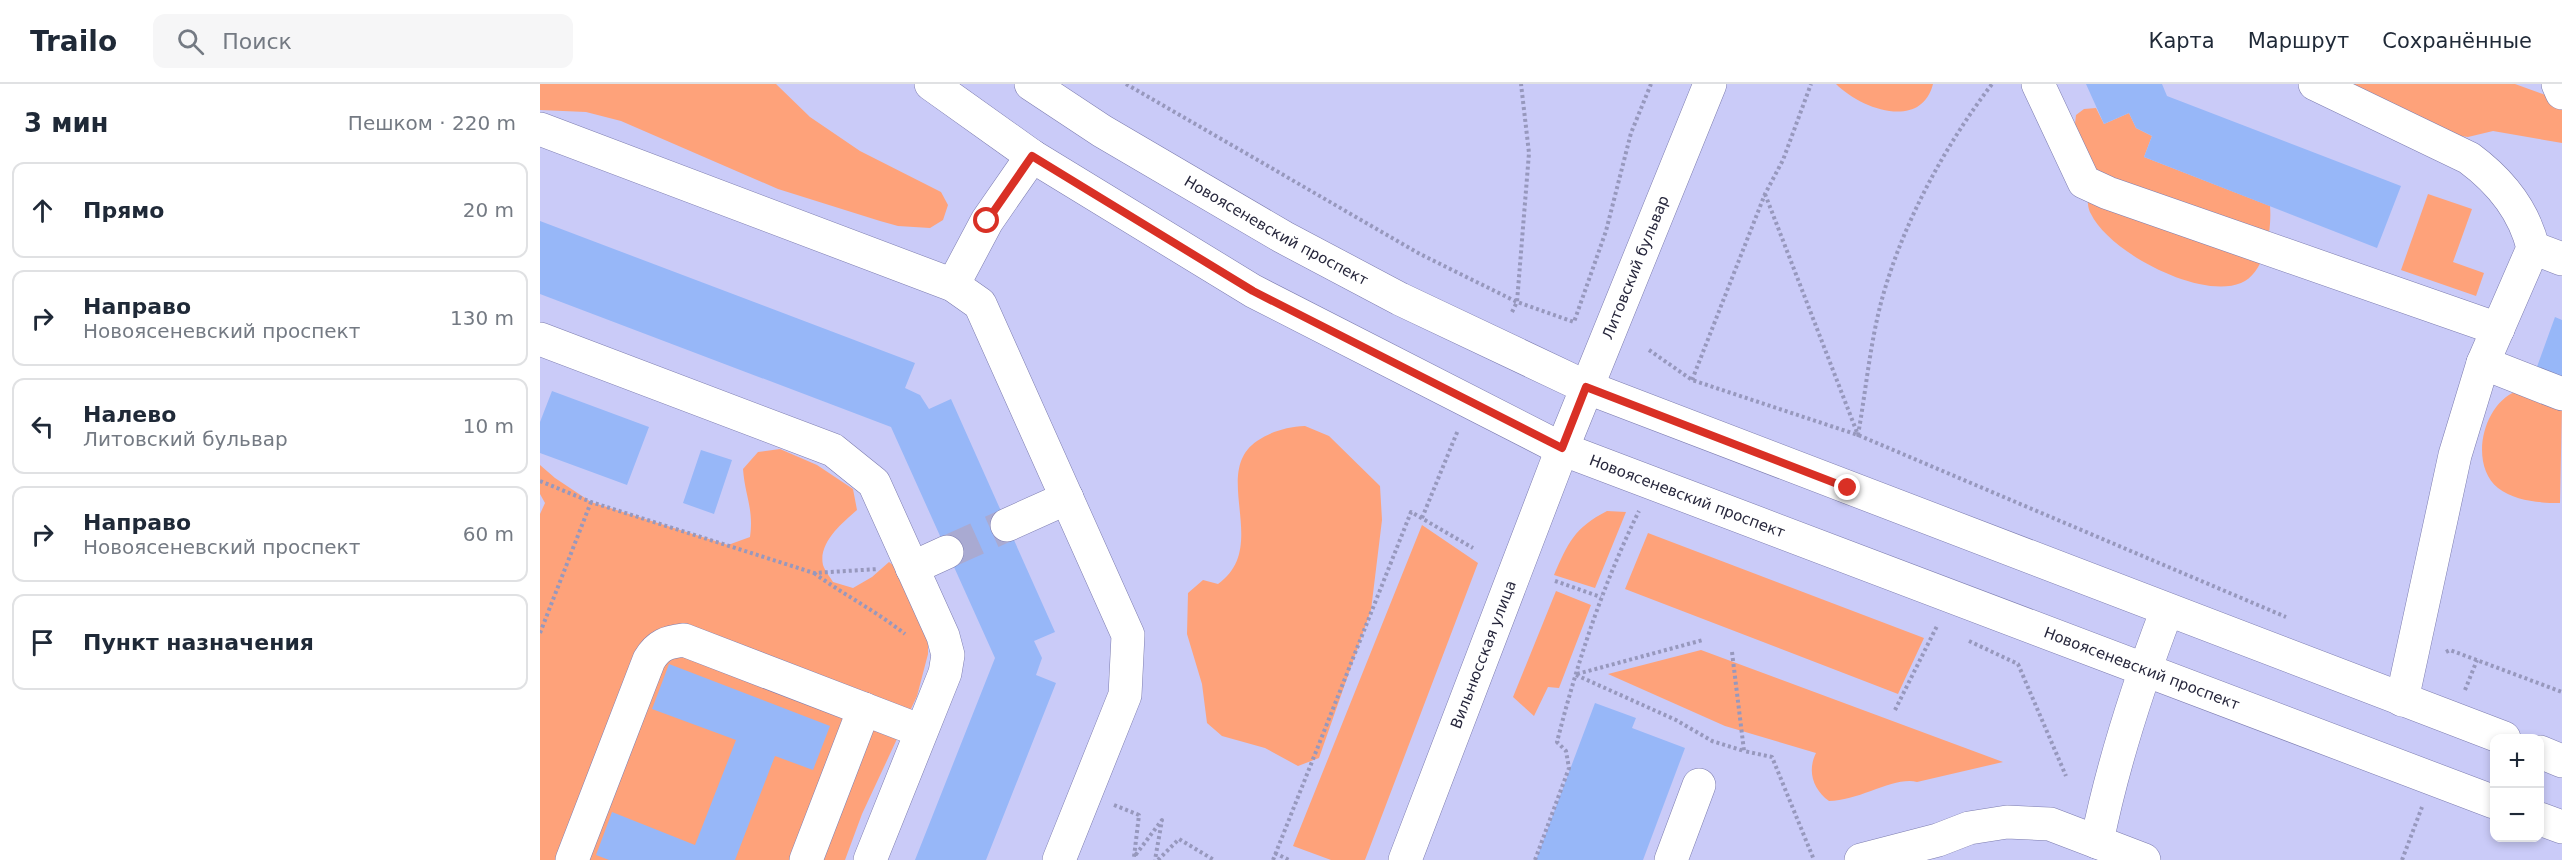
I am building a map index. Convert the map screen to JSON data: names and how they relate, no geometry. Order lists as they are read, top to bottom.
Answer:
{
  "streets": {
    "main road": ["Новоясеневский проспект", "Литовский бульвар", "Вильнюсская улица"]
  },
  "crossings": [
    ["Новоясеневский проспект", "Литовский бульвар"],
    ["Новоясеневский проспект", "Вильнюсская улица"],
    ["Литовский бульвар", "Вильнюсская улица"]
  ],
  "page": {
    "header": "Trailo",
    "search": "Поиск",
    "nav": ["Карта", "Маршрут", "Сохранённые"],
    "heading": ["3 мин", "Пешком · 220 m"],
    "list": [
      ["Прямо", "20 m"],
      ["Направо", "Новоясеневский проспект", "130 m"],
      ["Налево", "Литовский бульвар", "10 m"],
      ["Направо", "Новоясеневский проспект", "60 m"],
      "Пункт назначения"
    ],
    "map_buttons": ["+", "−"]
  }
}
